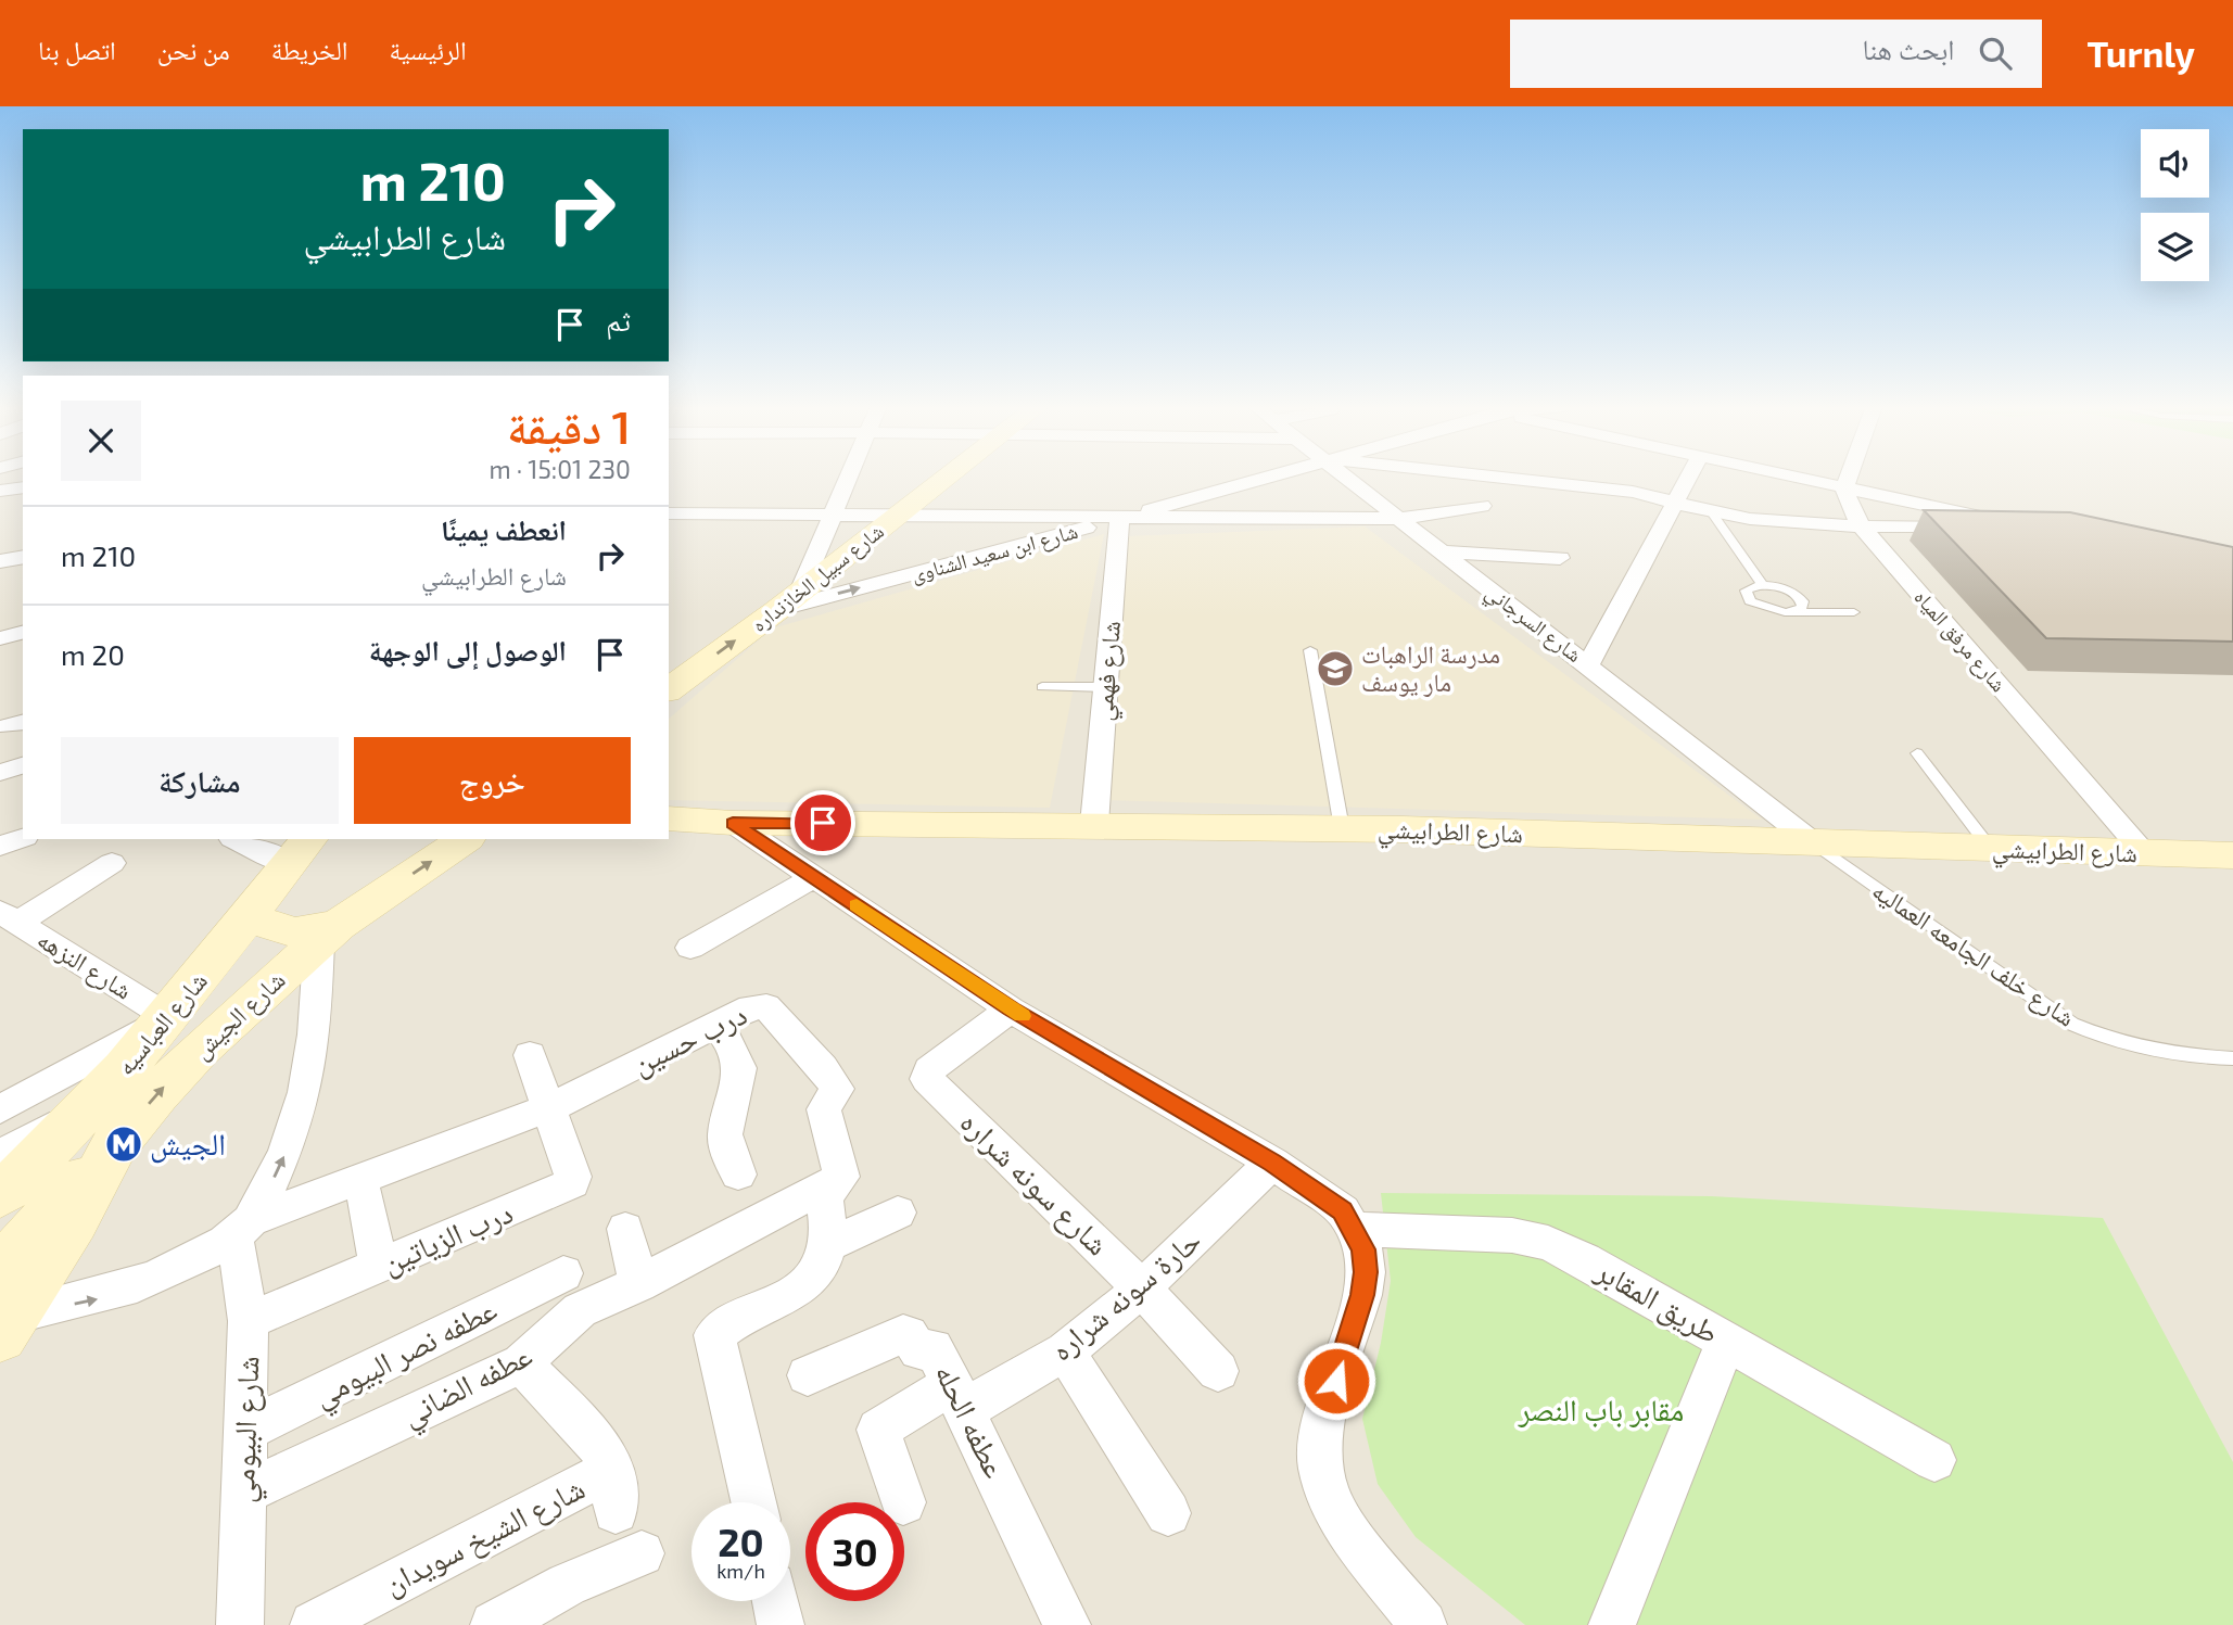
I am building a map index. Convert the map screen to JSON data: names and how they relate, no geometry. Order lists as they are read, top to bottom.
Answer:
{
  "streets": {
    "main road": [
      "شارع سبيل الخازنداره",
      "شارع الطرابيشي",
      "شارع الجيش",
      "شارع العباسيه"
    ],
    "street": [
      "شارع ابن سعيد الشناوى",
      "شارع السرجاني",
      "شارع مرفق المياه",
      "شارع فهمي",
      "شارع النزهه",
      "درب حسين",
      "شارع سونه شراره",
      "درب الزياتين",
      "حارة سونه شراره",
      "طريق المقابر",
      "عطفه نصر البيومي",
      "عطفه الضاني",
      "عطفه الحله",
      "شارع البيومي",
      "شارع الشيخ سويدان"
    ],
    "lane": ["شارع خلف الجامعه العماليه"]
  },
  "crossings": [
    ["شارع ابن سعيد الشناوى", "شارع سبيل الخازنداره"],
    ["شارع ابن سعيد الشناوى", "شارع فهمي"],
    ["شارع السرجاني", "شارع الطرابيشي"],
    ["شارع السرجاني", "شارع خلف الجامعه العماليه"],
    ["شارع مرفق المياه", "شارع الطرابيشي"],
    ["شارع فهمي", "شارع الطرابيشي"],
    ["شارع الطرابيشي", "شارع خلف الجامعه العماليه"],
    ["شارع النزهه", "شارع العباسيه"],
    ["شارع الجيش", "درب حسين"],
    ["درب حسين", "درب الزياتين"],
    ["درب حسين", "عطفه الضاني"],
    ["درب حسين", "شارع البيومي"],
    ["شارع سونه شراره", "حارة سونه شراره"],
    ["درب الزياتين", "شارع البيومي"],
    ["حارة سونه شراره", "عطفه الحله"],
    ["عطفه نصر البيومي", "شارع البيومي"],
    ["عطفه الضاني", "شارع البيومي"]
  ],
  "one_way": ["شارع سبيل الخازنداره", "شارع الجيش"],
  "parks": ["مقابر باب النصر"],
  "places": {
    "school or university": ["مدرسة الراهبات مار يوسف"],
    "metro station": ["الجيش"]
  },
  "page": {
    "header": "Turnly",
    "search": "ابحث هنا",
    "nav": [
      "الرئيسية",
      "الخريطة",
      "من نحن",
      "اتصل بنا"
    ],
    "turn": ["210 m", "شارع الطرابيشي"],
    "then": "ثم",
    "heading": ["1 دقيقة", "230 m · 15:01"],
    "list": [
      {
        "name": "انعطف يمينًا",
        "note": "شارع الطرابيشي",
        "value": "210 m"
      },
      {
        "name": "الوصول إلى الوجهة",
        "value": "20 m"
      }
    ],
    "buttons": ["خروج", "مشاركة"],
    "speed": "20 km/h",
    "limit": "30"
  }
}
